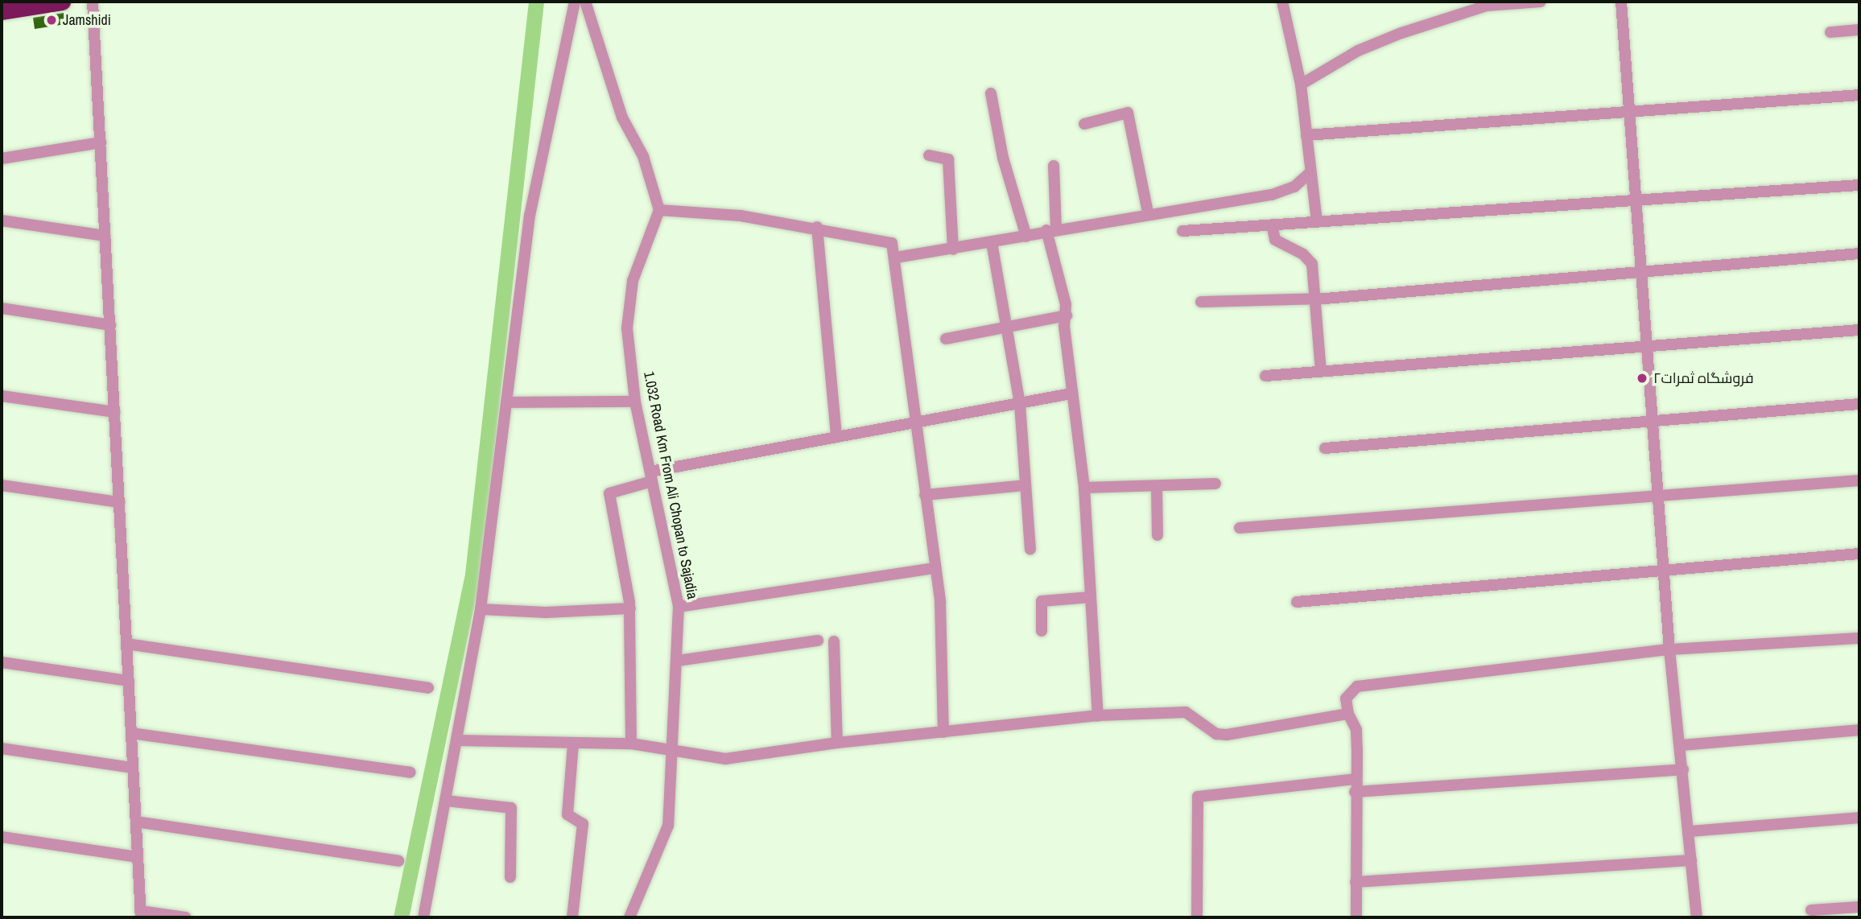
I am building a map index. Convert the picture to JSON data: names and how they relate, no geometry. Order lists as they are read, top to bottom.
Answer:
{
  "streets": {
    "street": ["1.032 Road Km From Ali Chopan to Sajadia"]
  },
  "places": ["Jamshidi", "فروشگاه ثمرات٢"]
}
